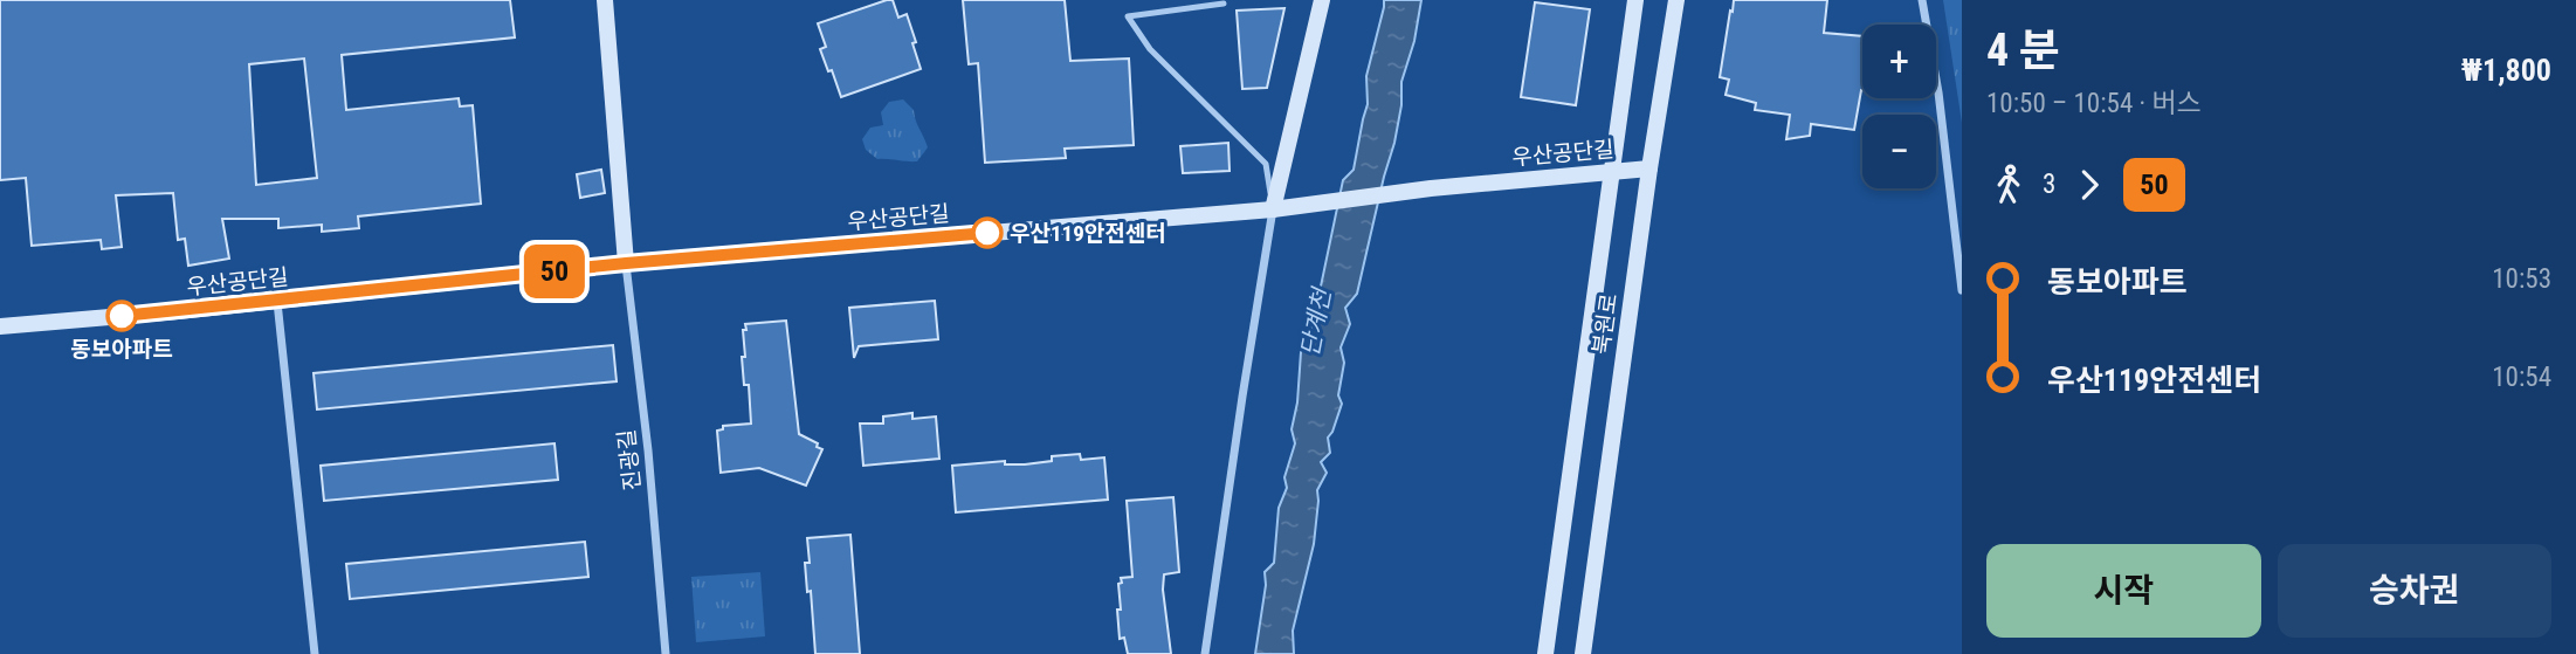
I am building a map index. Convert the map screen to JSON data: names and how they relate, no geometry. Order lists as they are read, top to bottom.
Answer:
{
  "streets": {
    "street": ["우산공단길", "북원로", "진광길"]
  },
  "crossings": [
    ["우산공단길", "북원로"],
    ["우산공단길", "진광길"]
  ],
  "water": ["단계천"],
  "places": ["우산119안전센터", "동보아파트"],
  "lines": ["bus line 50"],
  "page": {
    "on_map": "50",
    "heading": ["4 분", "10:50 – 10:54 · 버스", "₩1,800"],
    "map_buttons": ["+", "−"],
    "legs": ["3", "50"],
    "list": [
      {
        "name": "동보아파트",
        "value": "10:53"
      },
      {
        "name": "우산119안전센터",
        "value": "10:54"
      }
    ],
    "buttons": ["시작", "승차권"]
  }
}
